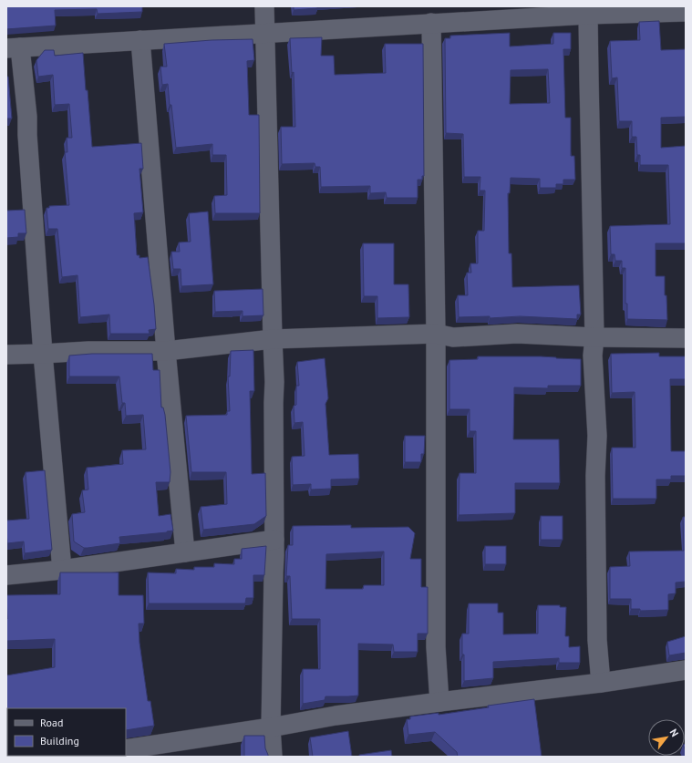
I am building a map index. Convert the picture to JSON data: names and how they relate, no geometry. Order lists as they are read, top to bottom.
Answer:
{
  "legend": ["Road", "Building"],
  "north": "top right"
}
